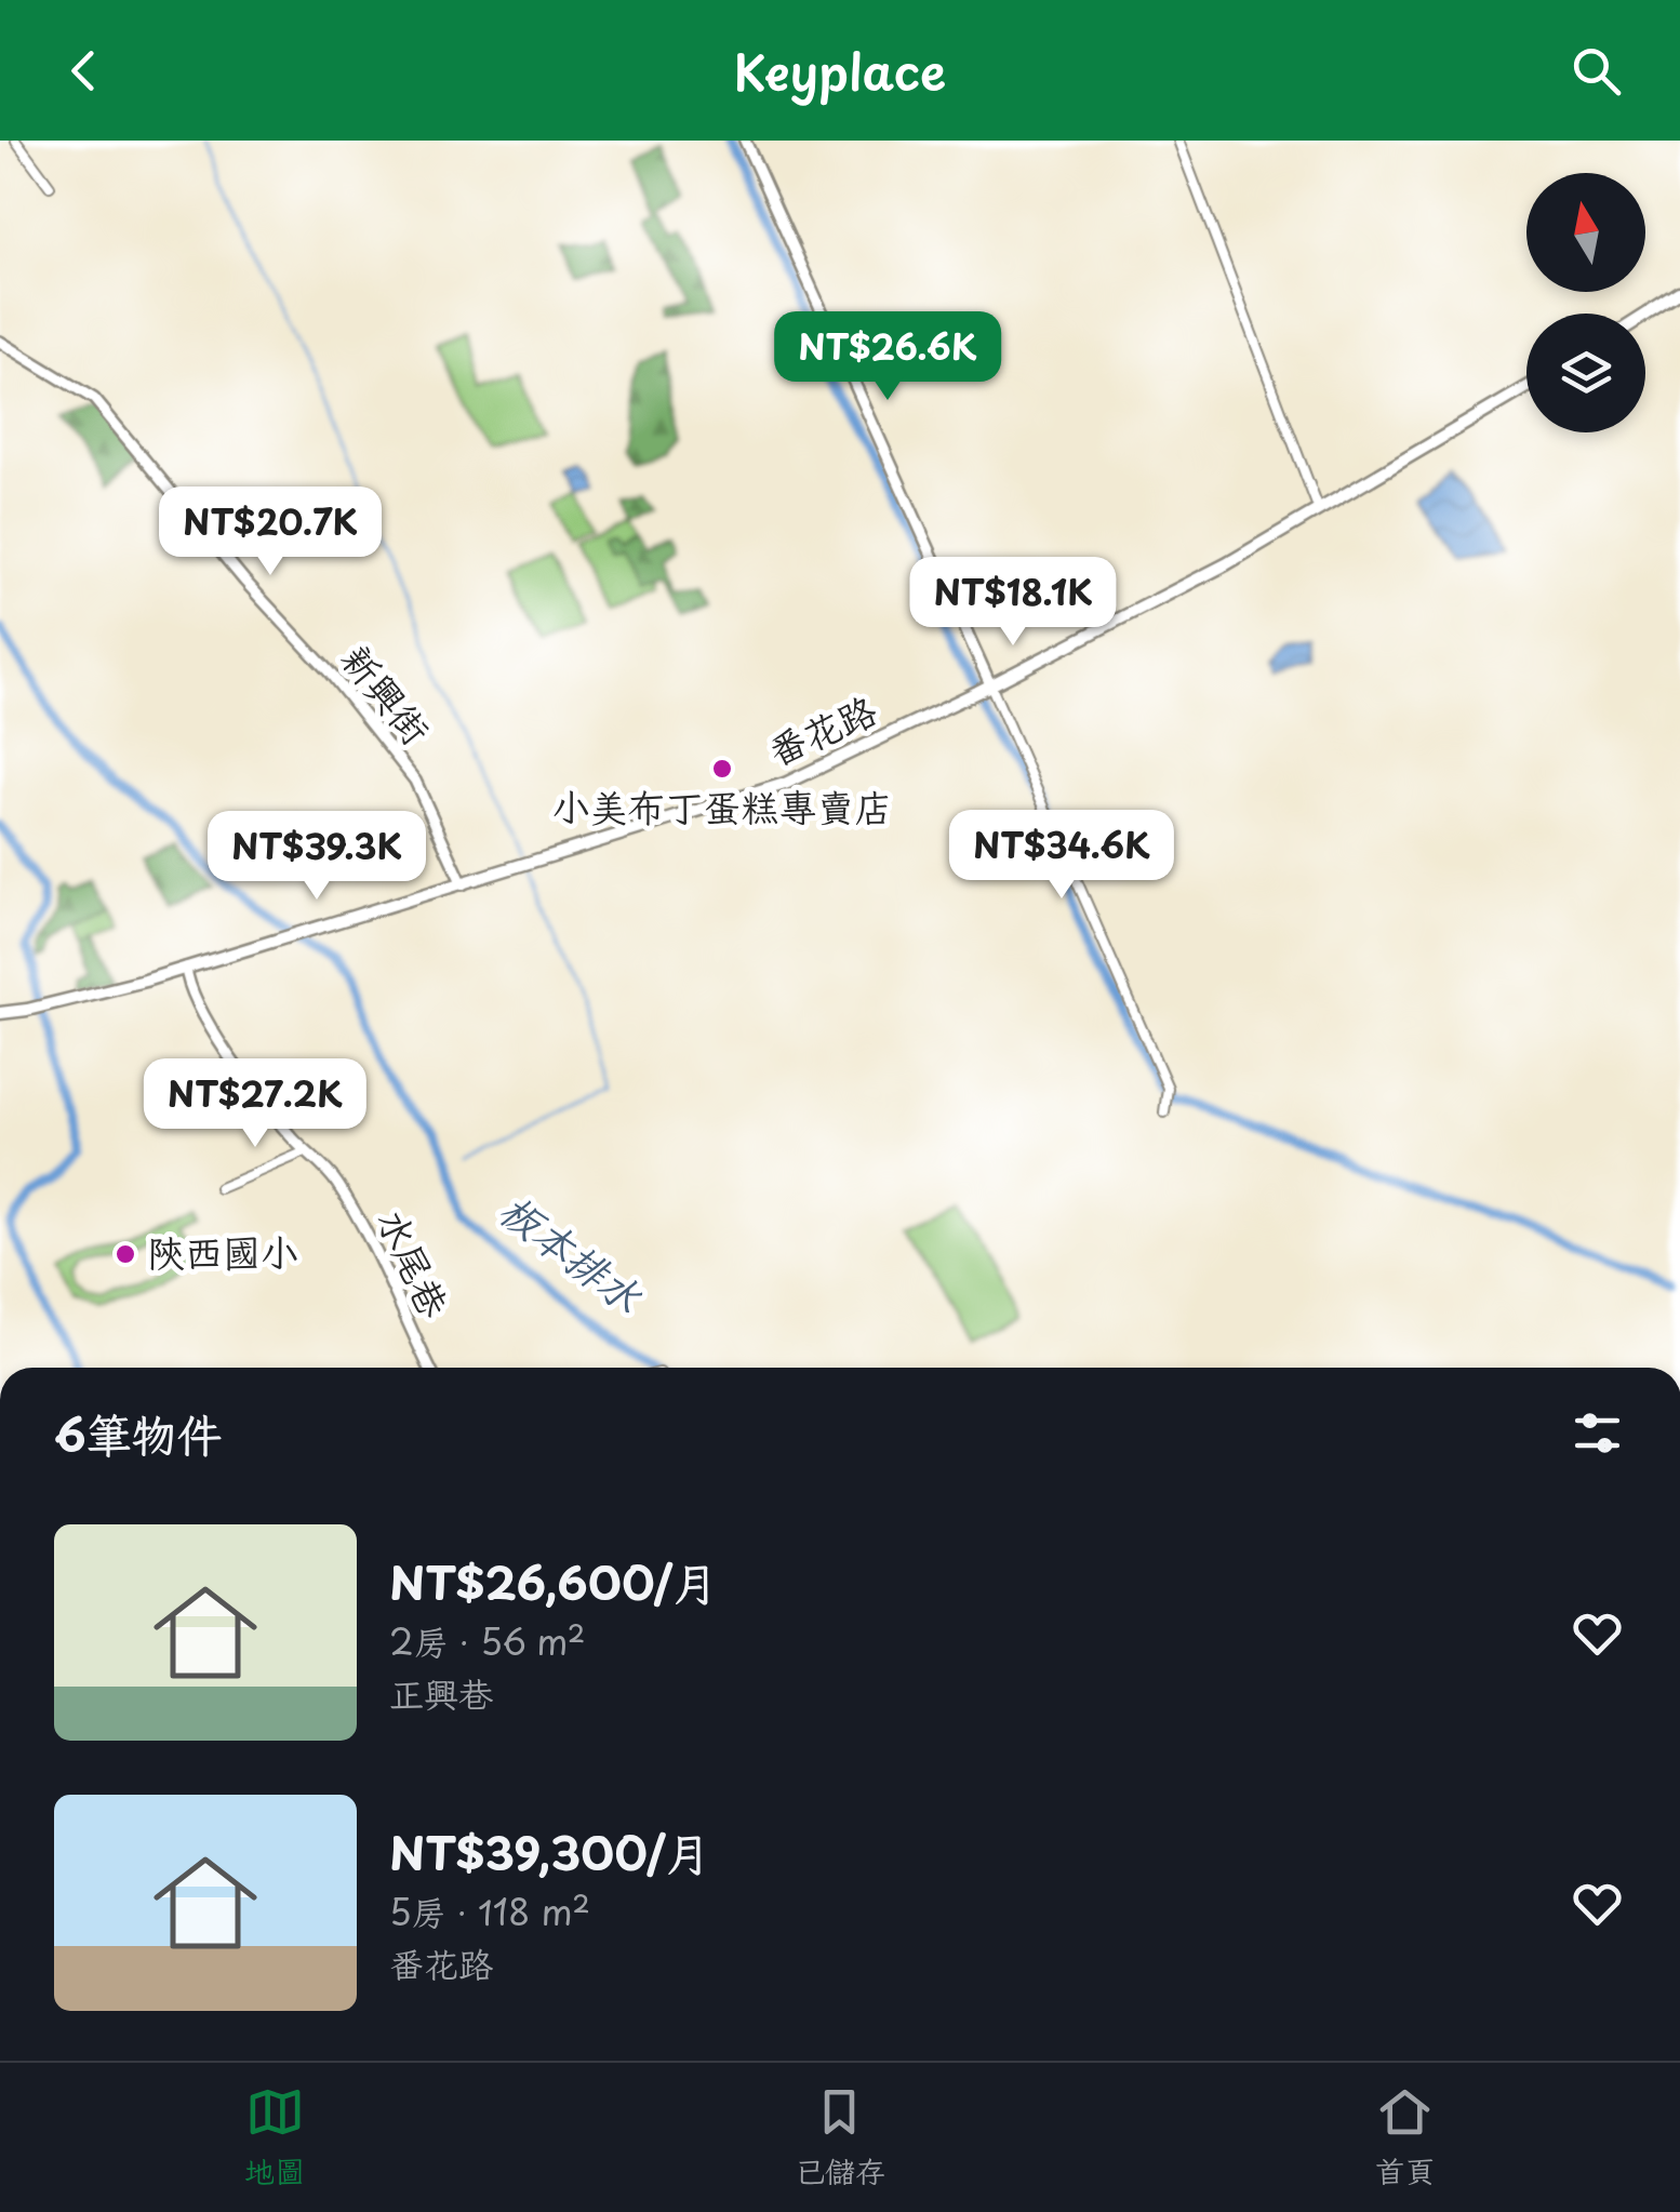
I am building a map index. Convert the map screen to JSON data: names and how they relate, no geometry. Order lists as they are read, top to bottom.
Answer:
{
  "streets": {
    "main road": ["番花路"],
    "street": ["新興街", "水尾巷"]
  },
  "crossings": [
    ["新興街", "番花路"],
    ["番花路", "水尾巷"]
  ],
  "water": ["板本排水"],
  "places": ["小美布丁蛋糕專賣店", "陝西國小"],
  "north": "top",
  "page": {
    "header": "Keyplace",
    "price": [
      "NT$26.6K",
      "NT$20.7K",
      "NT$18.1K",
      "NT$34.6K",
      "NT$39.3K",
      "NT$27.2K"
    ],
    "heading": "6筆物件",
    "list": [
      {
        "name": "NT$26,600/月",
        "note": "2房 · 56 m² · 正興巷"
      },
      {
        "name": "NT$39,300/月",
        "note": "5房 · 118 m² · 番花路"
      }
    ],
    "tabs": ["地圖", "已儲存", "首頁"]
  }
}
